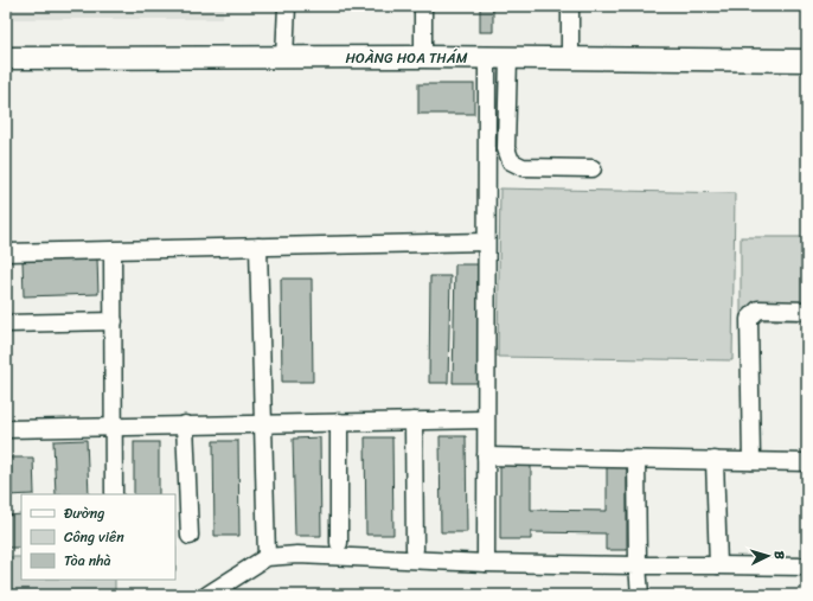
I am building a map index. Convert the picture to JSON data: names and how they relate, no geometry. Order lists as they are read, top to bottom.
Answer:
{
  "streets": {
    "main road": ["HOÀNG HOA THÁM"]
  },
  "legend": ["Đường", "Công viên", "Tòa nhà"],
  "north": "right"
}
